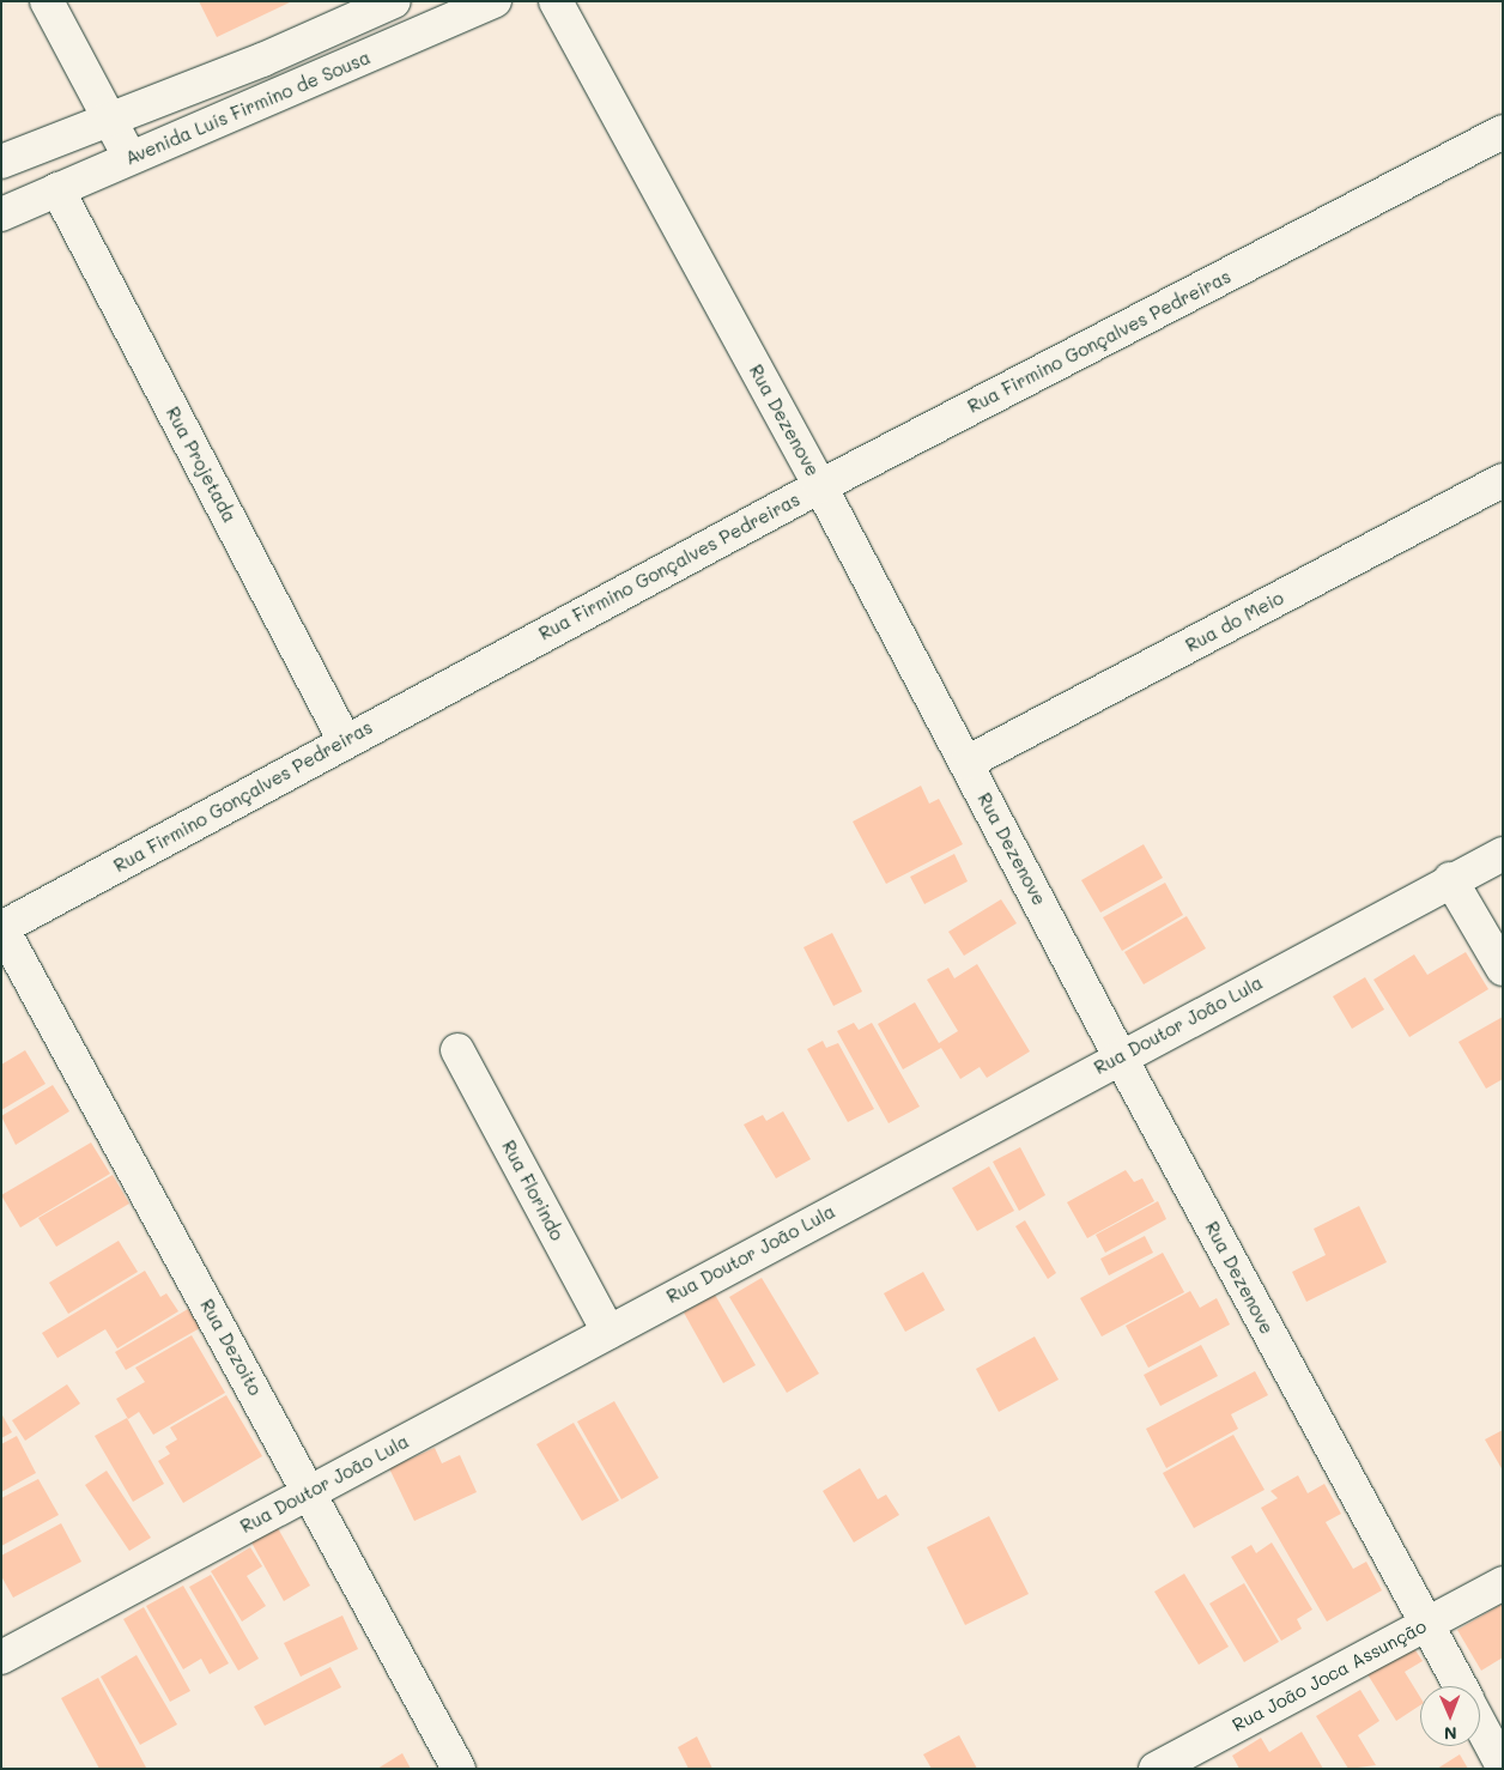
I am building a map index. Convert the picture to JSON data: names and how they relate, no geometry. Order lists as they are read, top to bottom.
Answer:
{
  "streets": {
    "street": [
      "Avenida Luís Firmino de Sousa",
      "Rua Firmino Gonçalves Pedreiras",
      "Rua Dezenove",
      "Rua Projetada",
      "Rua do Meio",
      "Rua Doutor João Lula",
      "Rua Florindo",
      "Rua Dezoito",
      "Rua João Joca Assunção"
    ]
  },
  "crossings": [
    ["Avenida Luís Firmino de Sousa", "Rua Projetada"],
    ["Rua Firmino Gonçalves Pedreiras", "Rua Dezenove"],
    ["Rua Firmino Gonçalves Pedreiras", "Rua Projetada"],
    ["Rua Firmino Gonçalves Pedreiras", "Rua Dezoito"],
    ["Rua Dezenove", "Rua do Meio"],
    ["Rua Dezenove", "Rua Doutor João Lula"],
    ["Rua Dezenove", "Rua João Joca Assunção"],
    ["Rua Doutor João Lula", "Rua Florindo"],
    ["Rua Doutor João Lula", "Rua Dezoito"]
  ],
  "north": "bottom"
}
